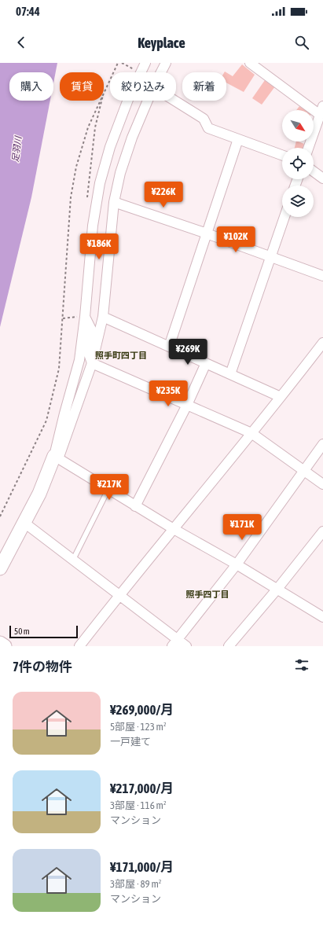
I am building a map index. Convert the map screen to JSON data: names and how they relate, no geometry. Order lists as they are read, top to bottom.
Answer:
{
  "districts": ["照手町四丁目", "照手四丁目"],
  "water": ["足羽川"],
  "scale_bar": "50 m",
  "north": "bottom right",
  "page": {
    "status": "07:44",
    "header": "Keyplace",
    "chip": [
      "購入",
      "賃貸",
      "絞り込み",
      "新着"
    ],
    "price": [
      "¥226K",
      "¥102K",
      "¥186K",
      "¥269K",
      "¥235K",
      "¥217K",
      "¥171K"
    ],
    "scale": "50 m",
    "heading": "7件の物件",
    "list": [
      {
        "name": "¥269,000/月",
        "note": "5部屋 · 123 m² · 一戸建て"
      },
      {
        "name": "¥217,000/月",
        "note": "3部屋 · 116 m² · マンション"
      },
      {
        "name": "¥171,000/月",
        "note": "3部屋 · 89 m² · マンション"
      }
    ]
  }
}
